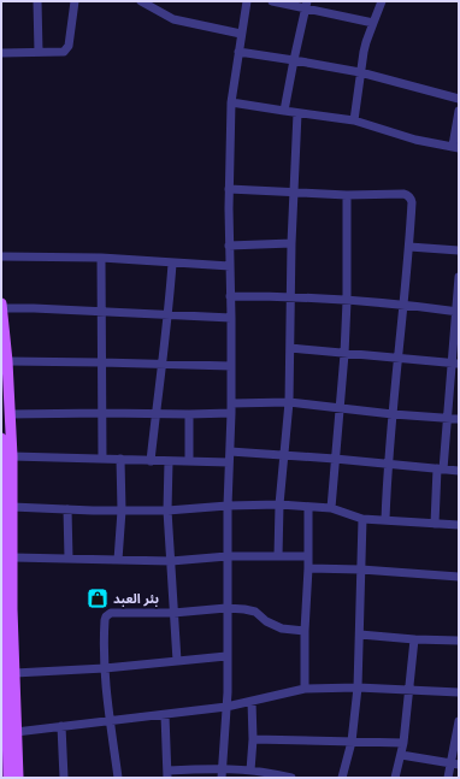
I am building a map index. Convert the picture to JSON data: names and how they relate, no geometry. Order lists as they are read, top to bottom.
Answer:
{
  "places": {
    "shop": ["بئر العبد"]
  }
}
